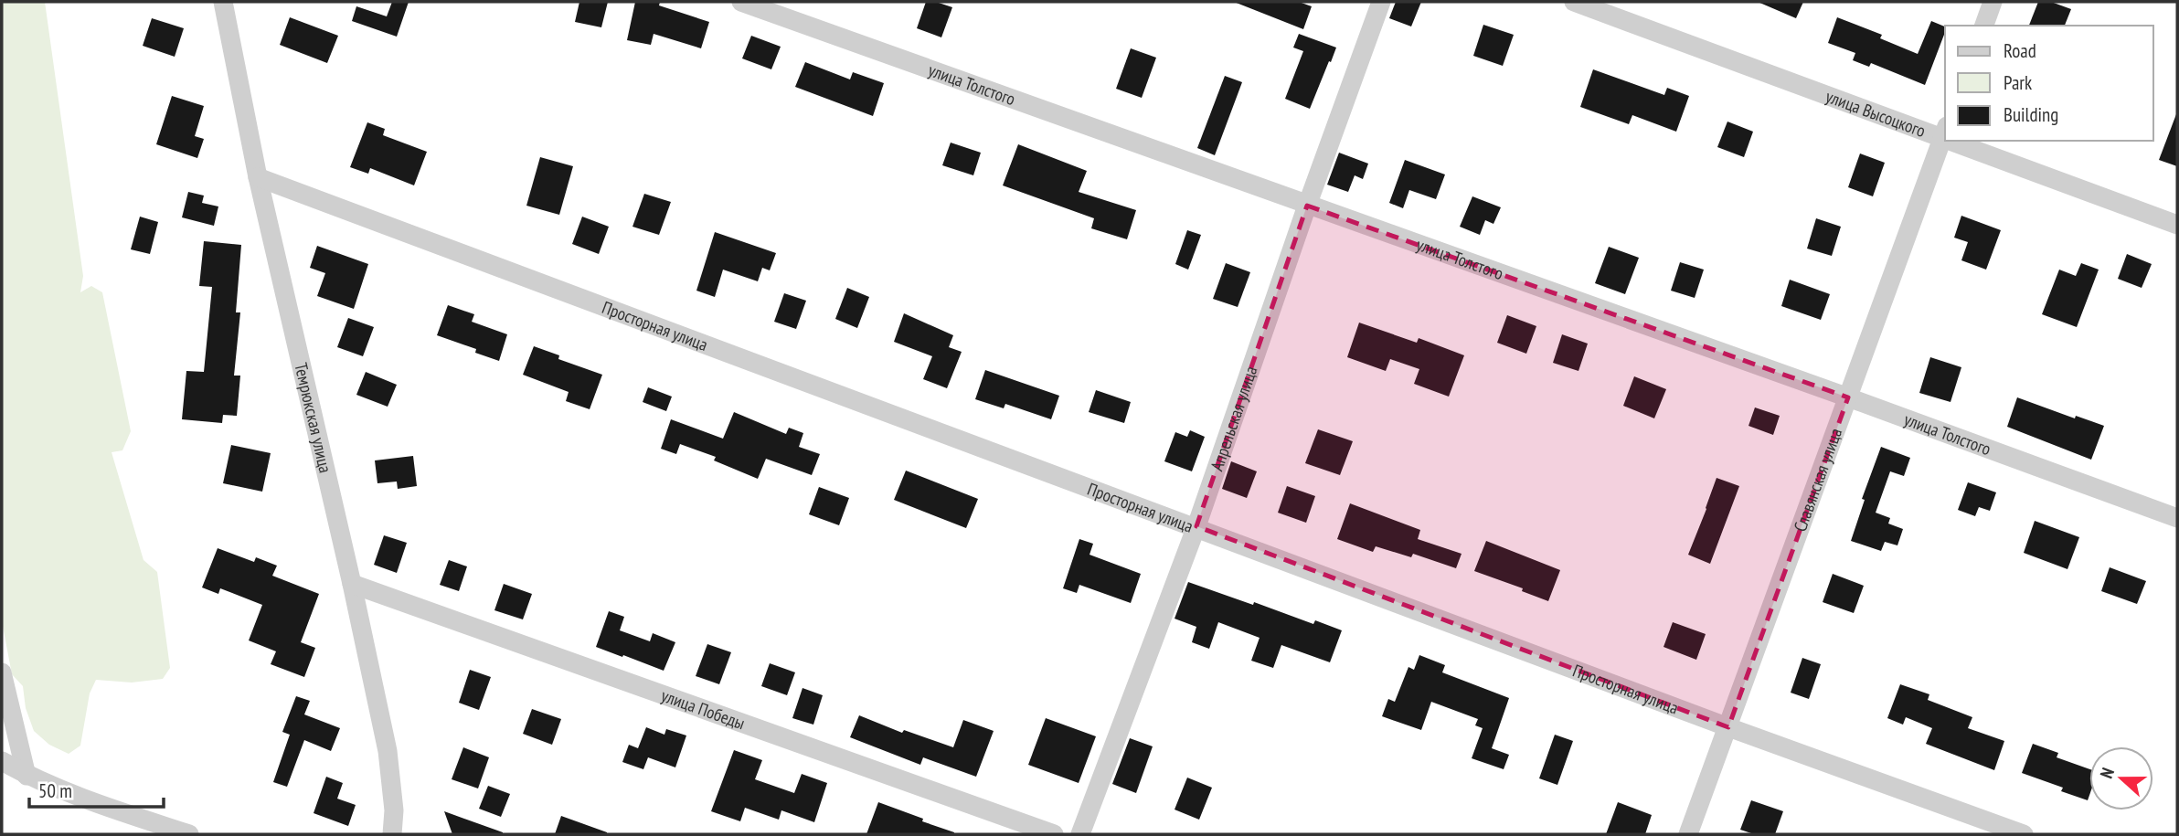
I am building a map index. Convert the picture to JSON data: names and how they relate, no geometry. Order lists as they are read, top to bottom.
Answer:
{
  "streets": {
    "street": [
      "улица Толстого",
      "улица Высоцкого",
      "Просторная улица",
      "Темрюкская улица",
      "Апрельская улица",
      "Славянская улица",
      "улица Победы"
    ]
  },
  "crossings": [
    ["улица Толстого", "Апрельская улица"],
    ["улица Толстого", "Славянская улица"],
    ["улица Высоцкого", "Славянская улица"],
    ["Просторная улица", "Темрюкская улица"],
    ["Просторная улица", "Апрельская улица"],
    ["Просторная улица", "Славянская улица"],
    ["Темрюкская улица", "улица Победы"]
  ],
  "legend": ["Road", "Park", "Building"],
  "scale_bar": "50 m",
  "north": "left"
}
